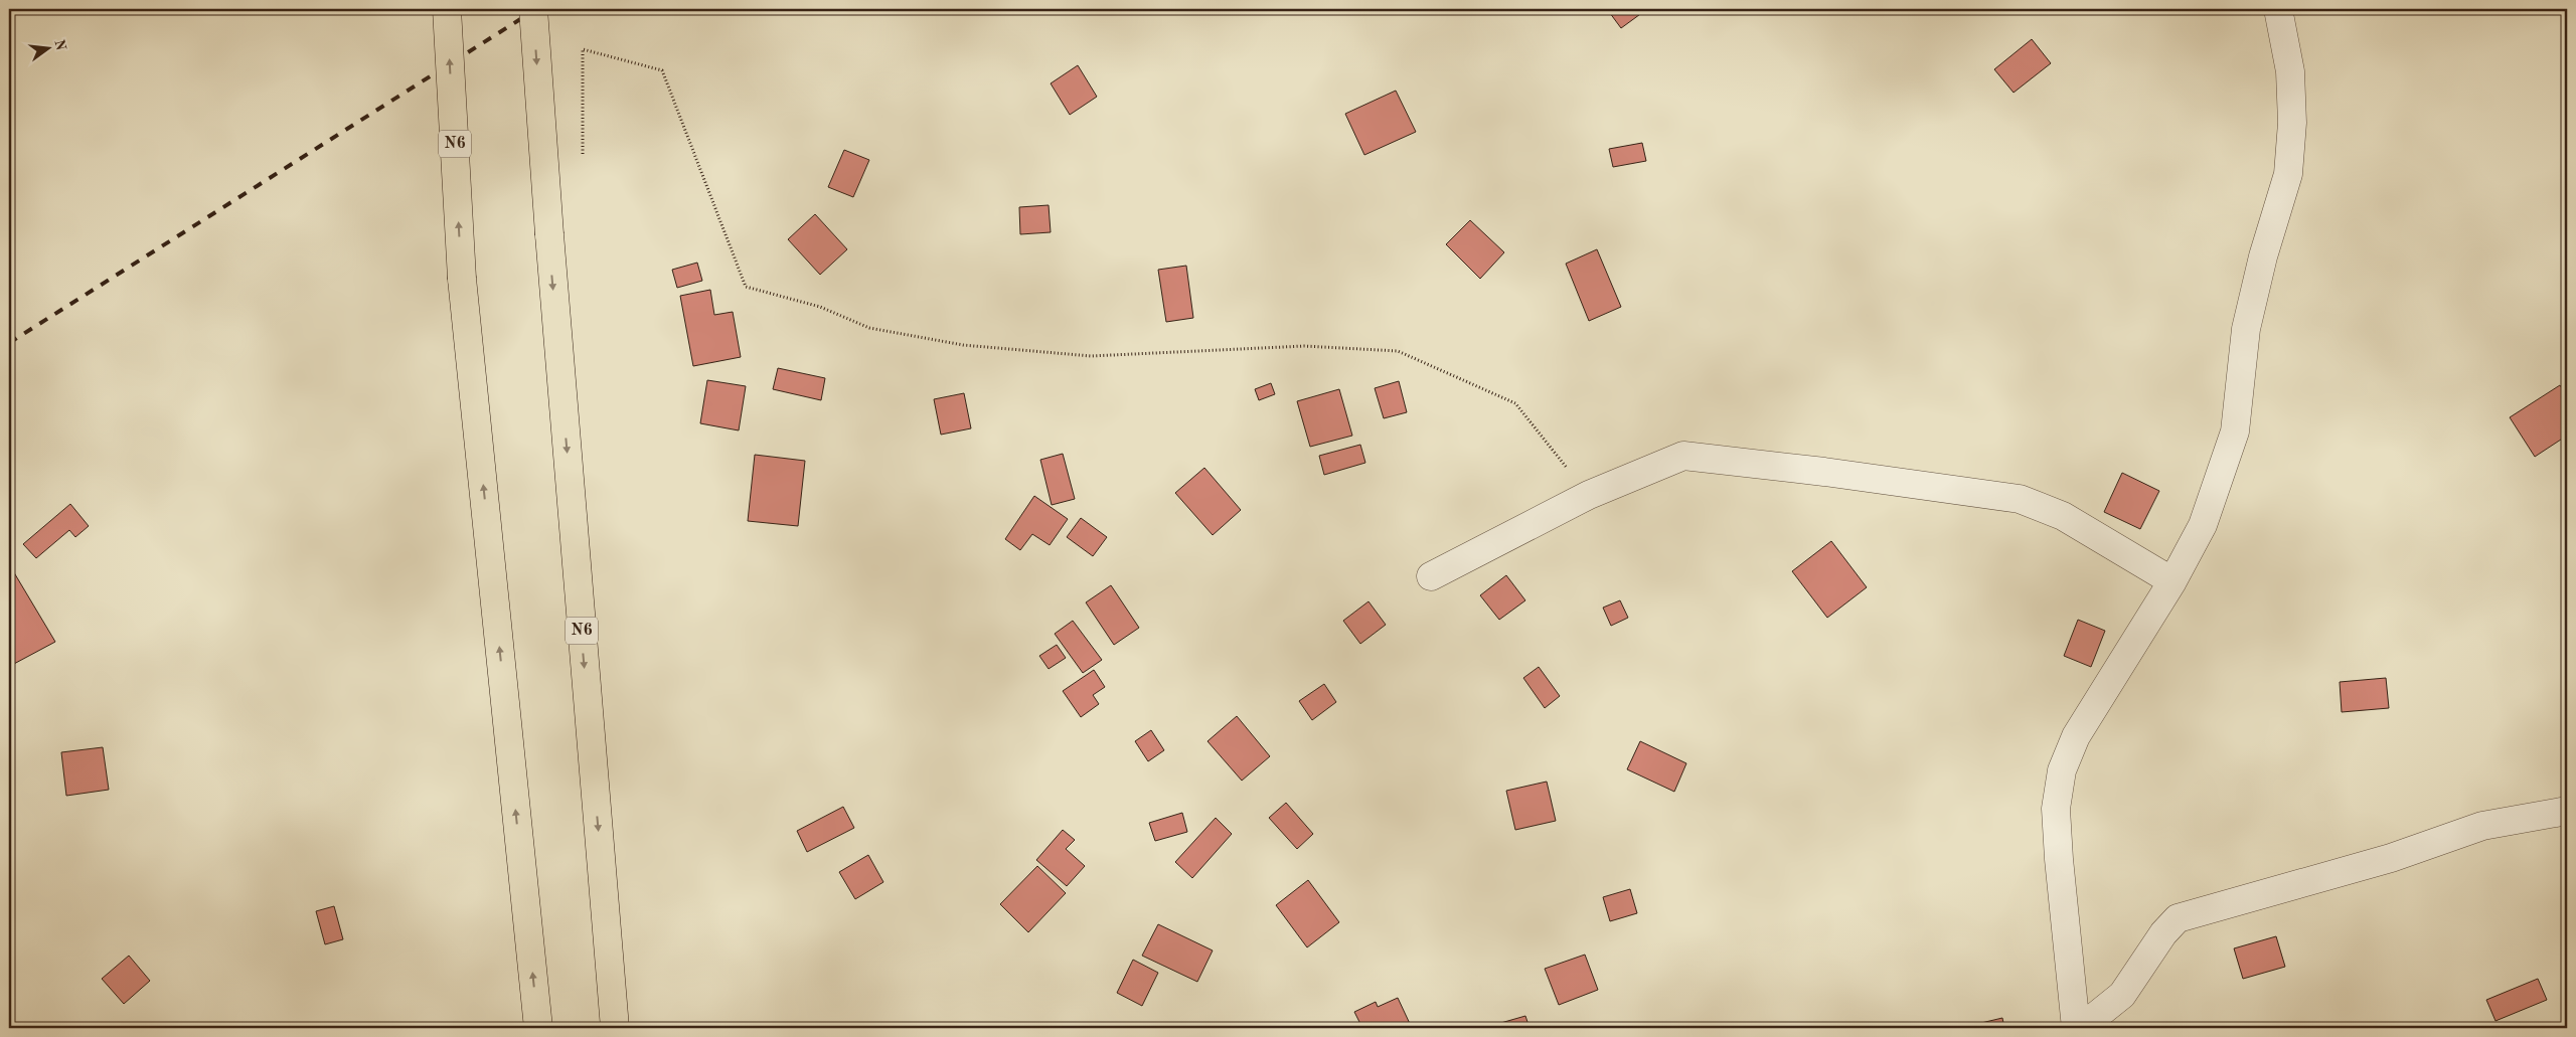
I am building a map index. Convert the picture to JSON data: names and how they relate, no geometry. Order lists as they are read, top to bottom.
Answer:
{
  "streets": {
    "highway": ["N6"]
  },
  "north": "right"
}
